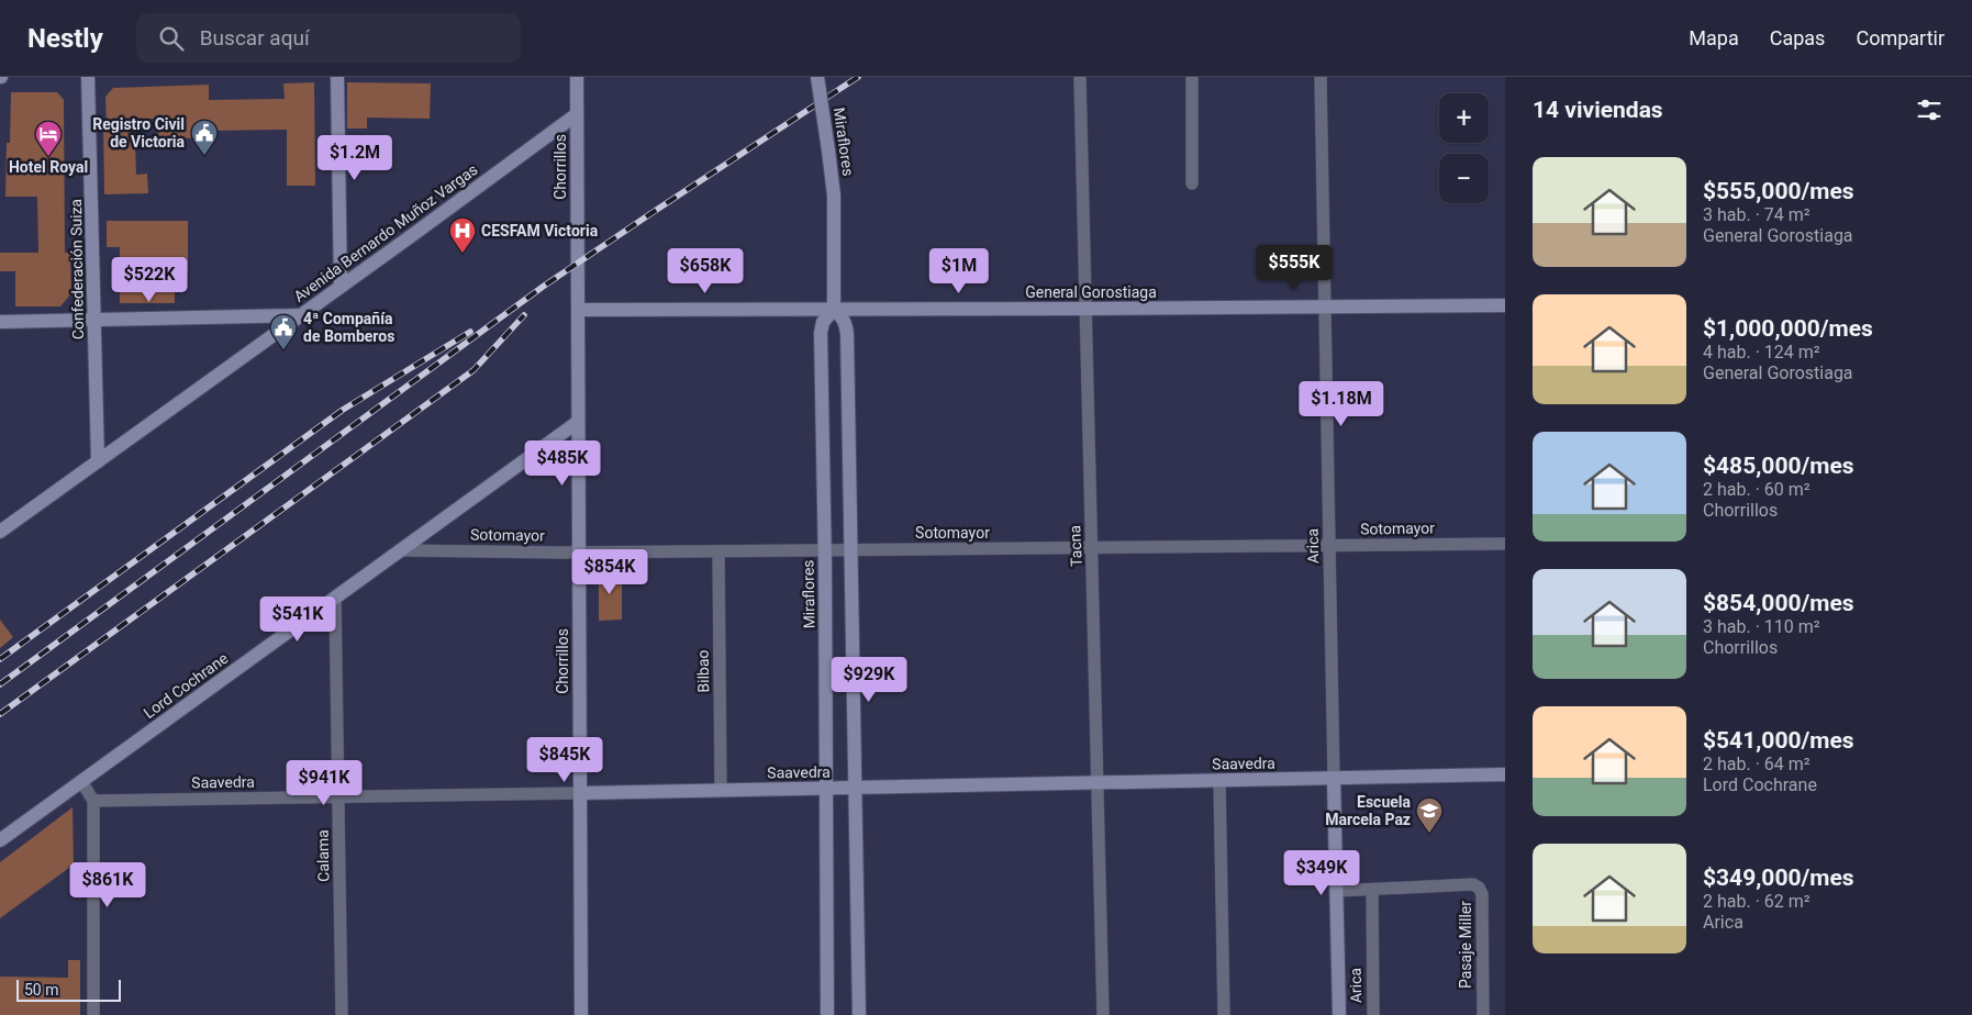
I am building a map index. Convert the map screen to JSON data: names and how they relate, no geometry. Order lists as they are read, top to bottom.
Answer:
{
  "streets": {
    "street": [
      "Miraflores",
      "Chorrillos",
      "Avenida Bernardo Muñoz Vargas",
      "Confederación Suiza",
      "General Gorostiaga",
      "Sotomayor",
      "Tacna",
      "Arica",
      "Bilbao",
      "Lord Cochrane",
      "Saavedra",
      "Calama",
      "Pasaje Miller"
    ]
  },
  "crossings": [
    ["Miraflores", "General Gorostiaga"],
    ["Miraflores", "Sotomayor"],
    ["Miraflores", "Saavedra"],
    ["Chorrillos", "Avenida Bernardo Muñoz Vargas"],
    ["Chorrillos", "General Gorostiaga"],
    ["Chorrillos", "Sotomayor"],
    ["Chorrillos", "Lord Cochrane"],
    ["Chorrillos", "Saavedra"],
    ["Avenida Bernardo Muñoz Vargas", "Confederación Suiza"],
    ["General Gorostiaga", "Tacna"],
    ["General Gorostiaga", "Arica"],
    ["Sotomayor", "Tacna"],
    ["Sotomayor", "Arica"],
    ["Sotomayor", "Bilbao"],
    ["Sotomayor", "Lord Cochrane"],
    ["Tacna", "Saavedra"],
    ["Arica", "Saavedra"],
    ["Arica", "Pasaje Miller"],
    ["Bilbao", "Saavedra"],
    ["Lord Cochrane", "Calama"],
    ["Saavedra", "Calama"]
  ],
  "places": {
    "public building": ["Registro Civil de Victoria", "4ª Compañía de Bomberos"],
    "hotel": ["Hotel Royal"],
    "hospital": ["CESFAM Victoria"],
    "school or university": ["Escuela Marcela Paz"]
  },
  "scale_bar": "50 m",
  "page": {
    "header": "Nestly",
    "search": "Buscar aquí",
    "nav": ["Mapa", "Capas", "Compartir"],
    "heading": "14 viviendas",
    "map_buttons": ["+", "−"],
    "price": [
      "$1.2M",
      "$555K",
      "$658K",
      "$1M",
      "$522K",
      "$1.18M",
      "$485K",
      "$854K",
      "$541K",
      "$929K",
      "$845K",
      "$941K",
      "$349K",
      "$861K"
    ],
    "list": [
      {
        "name": "$555,000/mes",
        "note": "3 hab. · 74 m² · General Gorostiaga"
      },
      {
        "name": "$1,000,000/mes",
        "note": "4 hab. · 124 m² · General Gorostiaga"
      },
      {
        "name": "$485,000/mes",
        "note": "2 hab. · 60 m² · Chorrillos"
      },
      {
        "name": "$854,000/mes",
        "note": "3 hab. · 110 m² · Chorrillos"
      },
      {
        "name": "$541,000/mes",
        "note": "2 hab. · 64 m² · Lord Cochrane"
      },
      {
        "name": "$349,000/mes",
        "note": "2 hab. · 62 m² · Arica"
      }
    ],
    "scale": "50 m"
  }
}
